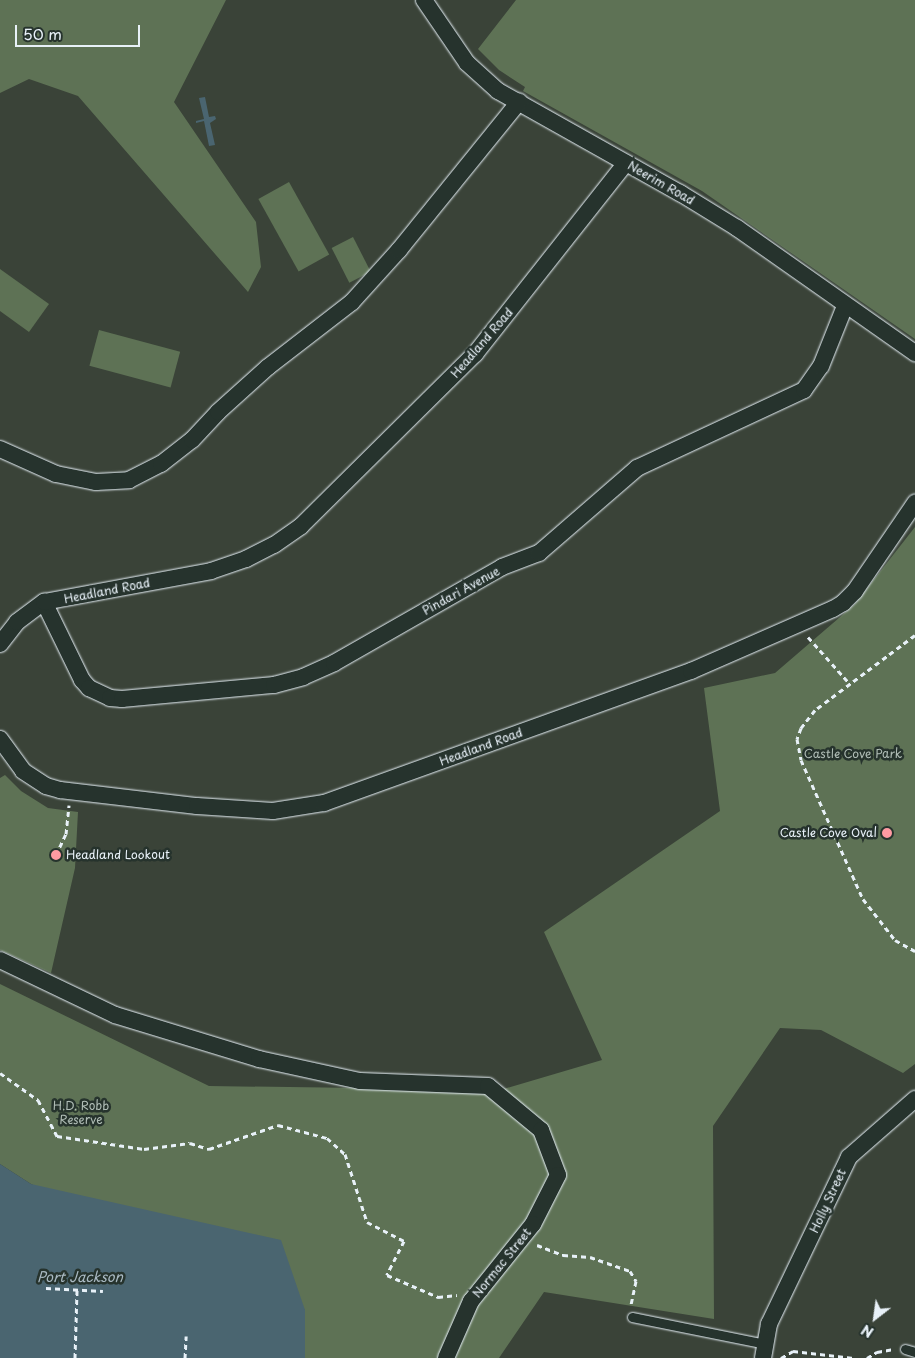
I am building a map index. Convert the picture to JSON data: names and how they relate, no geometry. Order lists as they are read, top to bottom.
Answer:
{
  "streets": {
    "street": [
      "Neerim Road",
      "Headland Road",
      "Pindari Avenue",
      "Holly Street",
      "Normac Street"
    ]
  },
  "crossings": [
    ["Neerim Road", "Headland Road"],
    ["Neerim Road", "Pindari Avenue"],
    ["Headland Road", "Pindari Avenue"]
  ],
  "water": ["Port Jackson"],
  "parks": ["Castle Cove Park", "H.D. Robb Reserve"],
  "places": ["Castle Cove Oval", "Headland Lookout"],
  "scale_bar": "50 m",
  "north": "bottom left"
}
